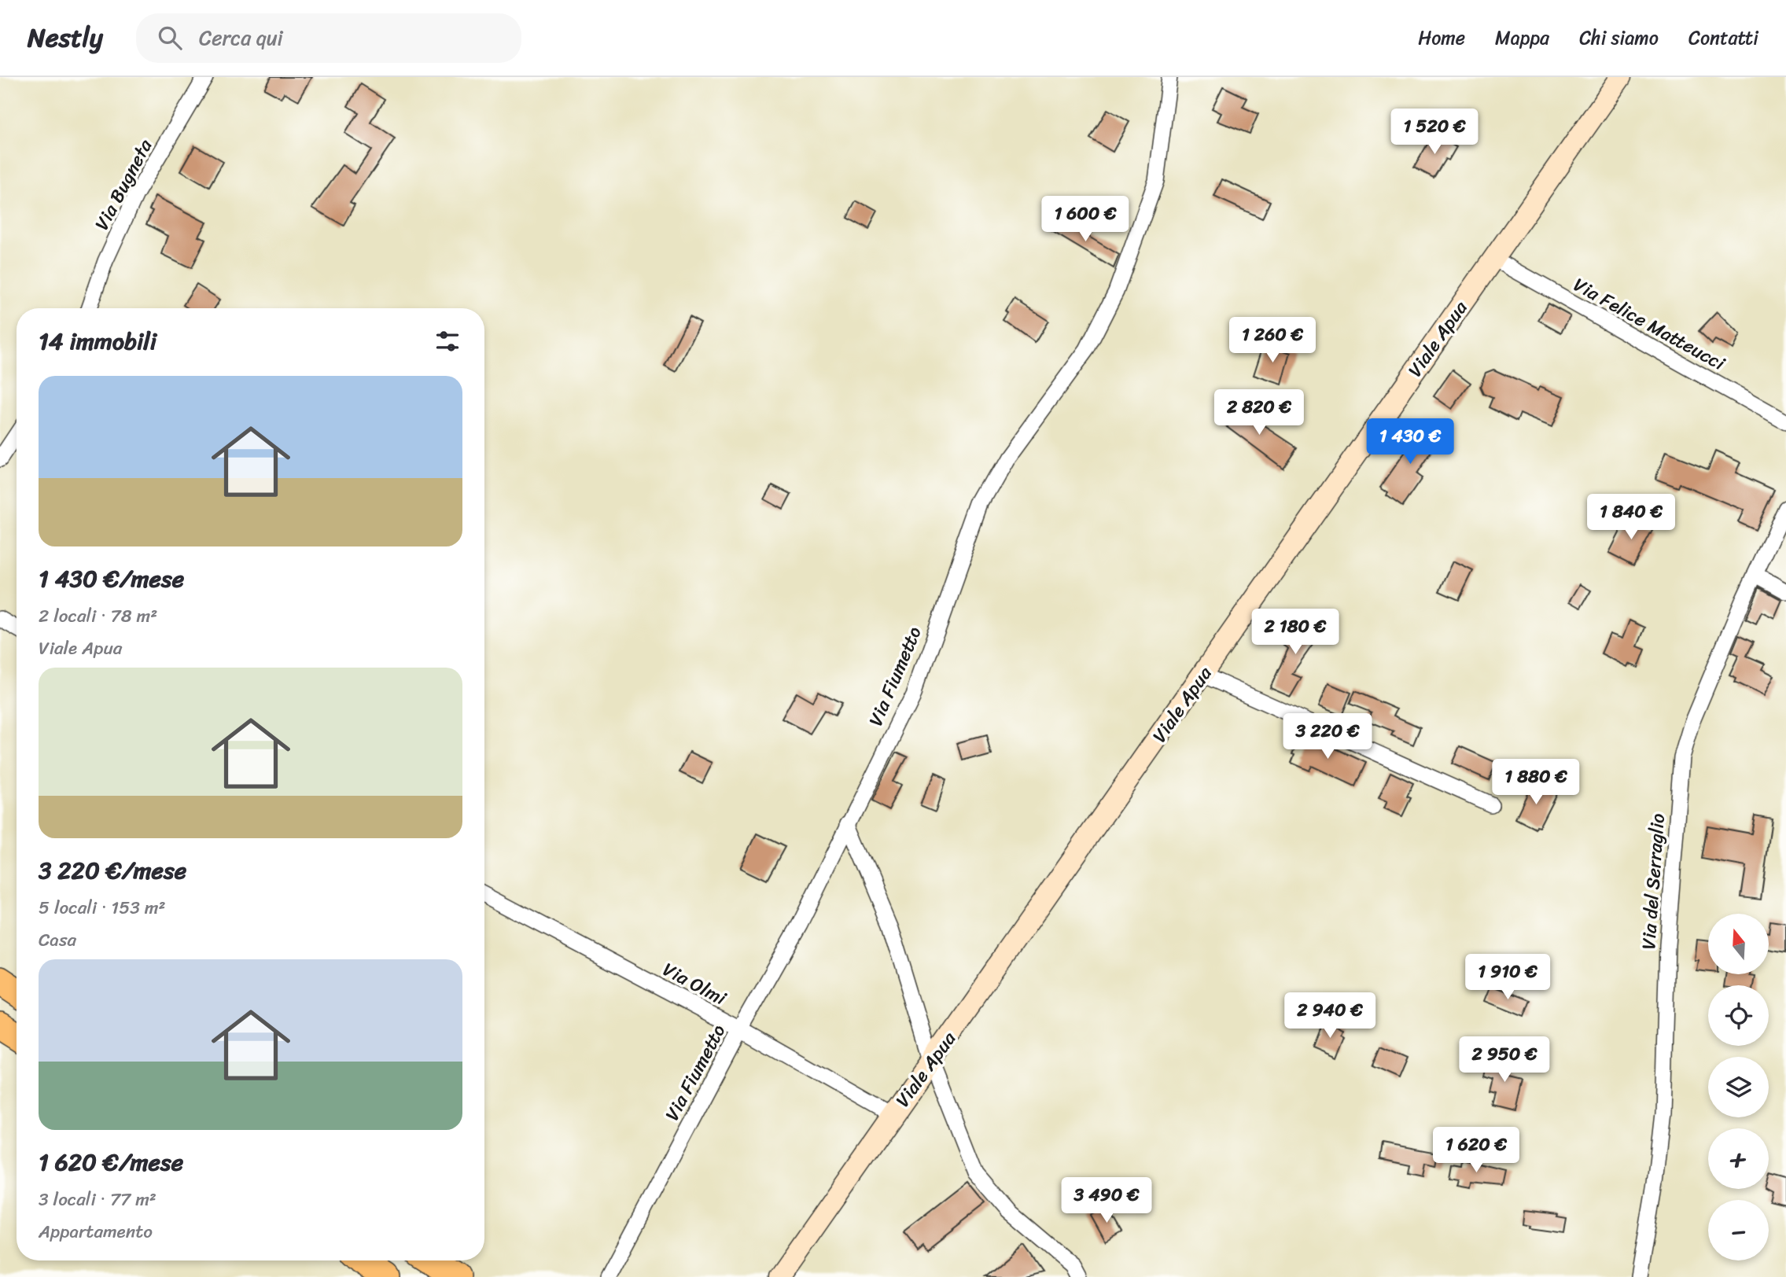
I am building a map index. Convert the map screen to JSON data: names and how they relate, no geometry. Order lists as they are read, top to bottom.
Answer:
{
  "streets": {
    "street": [
      "Via Bugneta",
      "Via Felice Matteucci",
      "Viale Apua",
      "Via Fiumetto",
      "Via del Serraglio",
      "Via Olmi"
    ]
  },
  "crossings": [
    ["Via Felice Matteucci", "Viale Apua"],
    ["Viale Apua", "Via Olmi"],
    ["Via Fiumetto", "Via Olmi"]
  ],
  "north": "top",
  "page": {
    "header": "Nestly",
    "search": "Cerca qui",
    "nav": [
      "Home",
      "Mappa",
      "Chi siamo",
      "Contatti"
    ],
    "price": [
      "1 520 €",
      "1 600 €",
      "1 260 €",
      "2 820 €",
      "1 430 €",
      "1 840 €",
      "2 180 €",
      "3 220 €",
      "1 880 €",
      "1 910 €",
      "2 940 €",
      "2 950 €",
      "1 620 €",
      "3 490 €"
    ],
    "heading": "14 immobili",
    "list": [
      {
        "name": "1 430 €/mese",
        "note": "2 locali · 78 m² · Viale Apua"
      },
      {
        "name": "3 220 €/mese",
        "note": "5 locali · 153 m² · Casa"
      },
      {
        "name": "1 620 €/mese",
        "note": "3 locali · 77 m² · Appartamento"
      }
    ],
    "map_buttons": ["+", "−"]
  }
}
